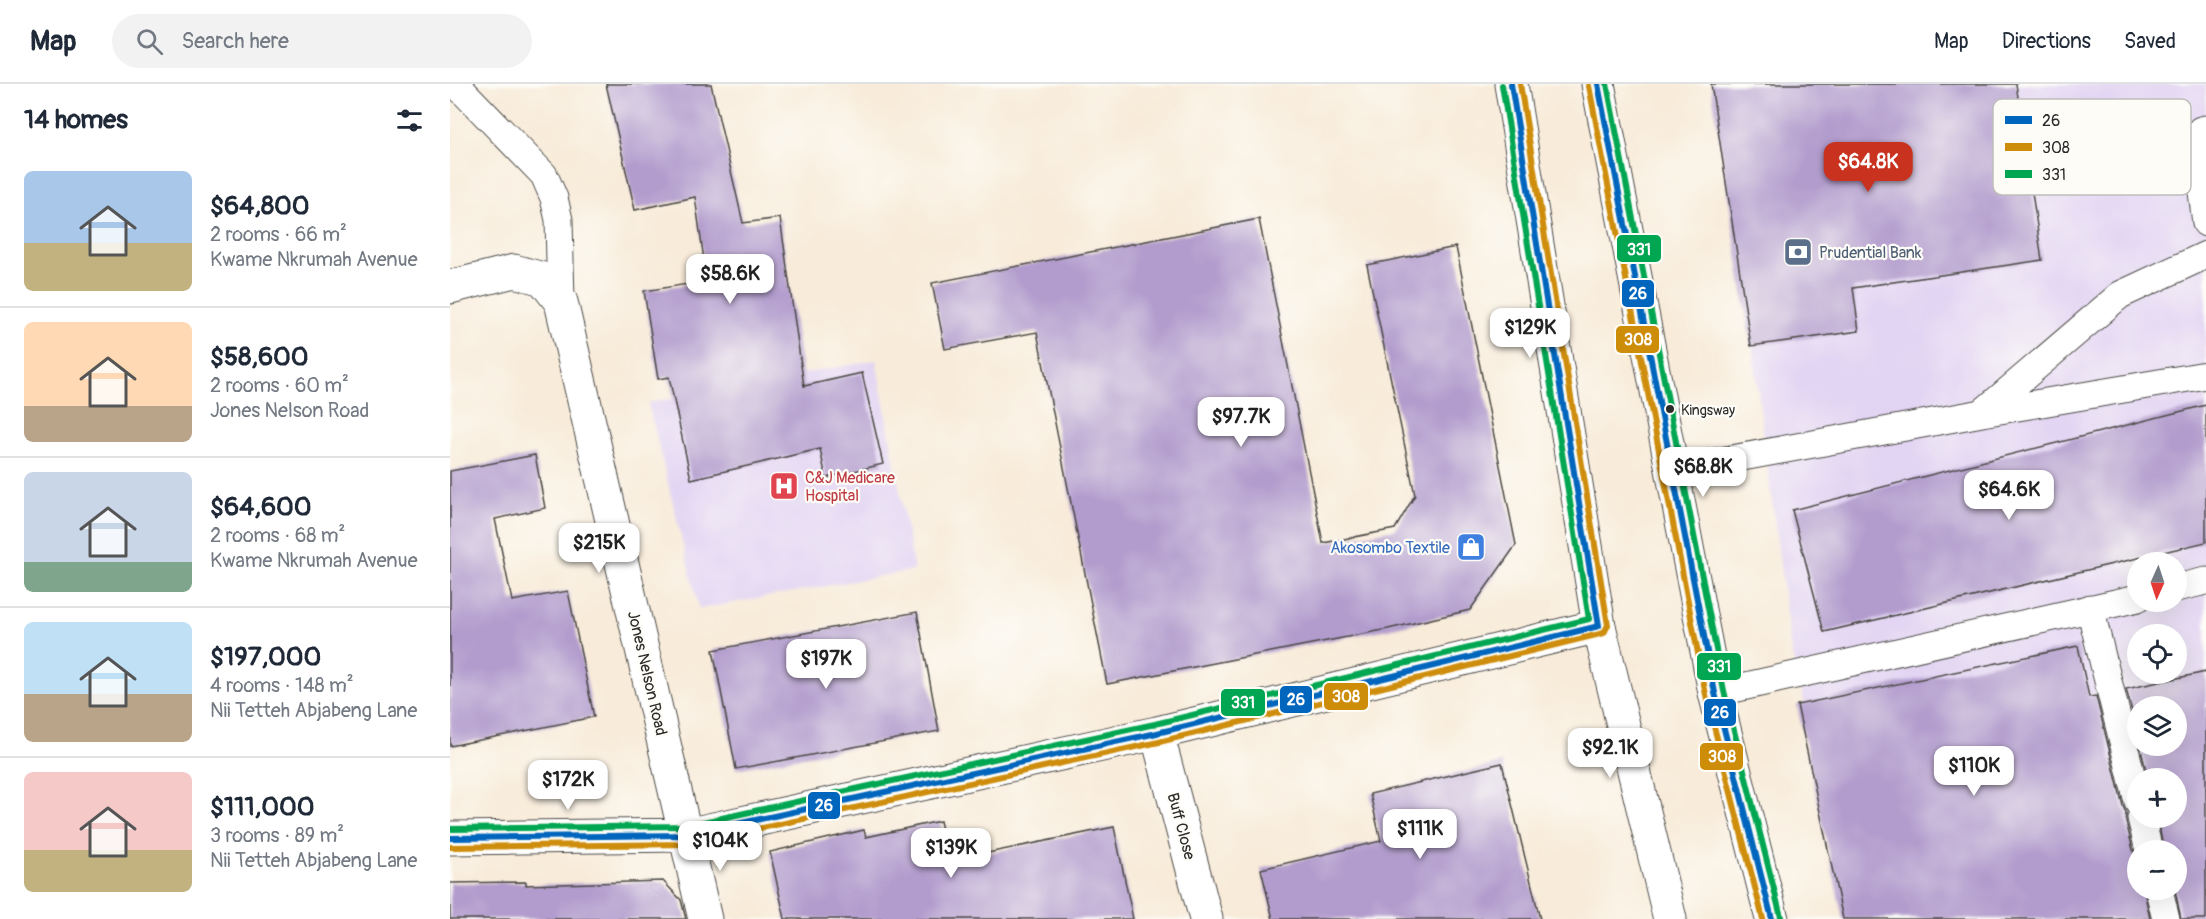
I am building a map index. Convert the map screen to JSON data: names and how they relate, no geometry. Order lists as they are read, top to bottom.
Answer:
{
  "streets": {
    "street": ["Jones Nelson Road", "Buff Close"]
  },
  "places": {
    "bank": ["Prudential Bank"],
    "other": ["Kingsway"],
    "hospital": ["C&J Medicare Hospital"],
    "shop": ["Akosombo Textile"]
  },
  "lines": ["transit line 26", "transit line 308", "transit line 331"],
  "legend": ["26", "308", "331"],
  "north": "bottom",
  "page": {
    "header": "Map",
    "search": "Search here",
    "nav": ["Map", "Directions", "Saved"],
    "heading": "14 homes",
    "price": [
      "$64.8K",
      "$58.6K",
      "$129K",
      "$97.7K",
      "$68.8K",
      "$64.6K",
      "$215K",
      "$197K",
      "$92.1K",
      "$110K",
      "$172K",
      "$111K",
      "$104K",
      "$139K"
    ],
    "list": [
      {
        "name": "$64,800",
        "note": "2 rooms · 66 m² · Kwame Nkrumah Avenue"
      },
      {
        "name": "$58,600",
        "note": "2 rooms · 60 m² · Jones Nelson Road"
      },
      {
        "name": "$64,600",
        "note": "2 rooms · 68 m² · Kwame Nkrumah Avenue"
      },
      {
        "name": "$197,000",
        "note": "4 rooms · 148 m² · Nii Tetteh Abjabeng Lane"
      },
      {
        "name": "$111,000",
        "note": "3 rooms · 89 m² · Nii Tetteh Abjabeng Lane"
      }
    ],
    "map_buttons": ["+", "−"]
  }
}
